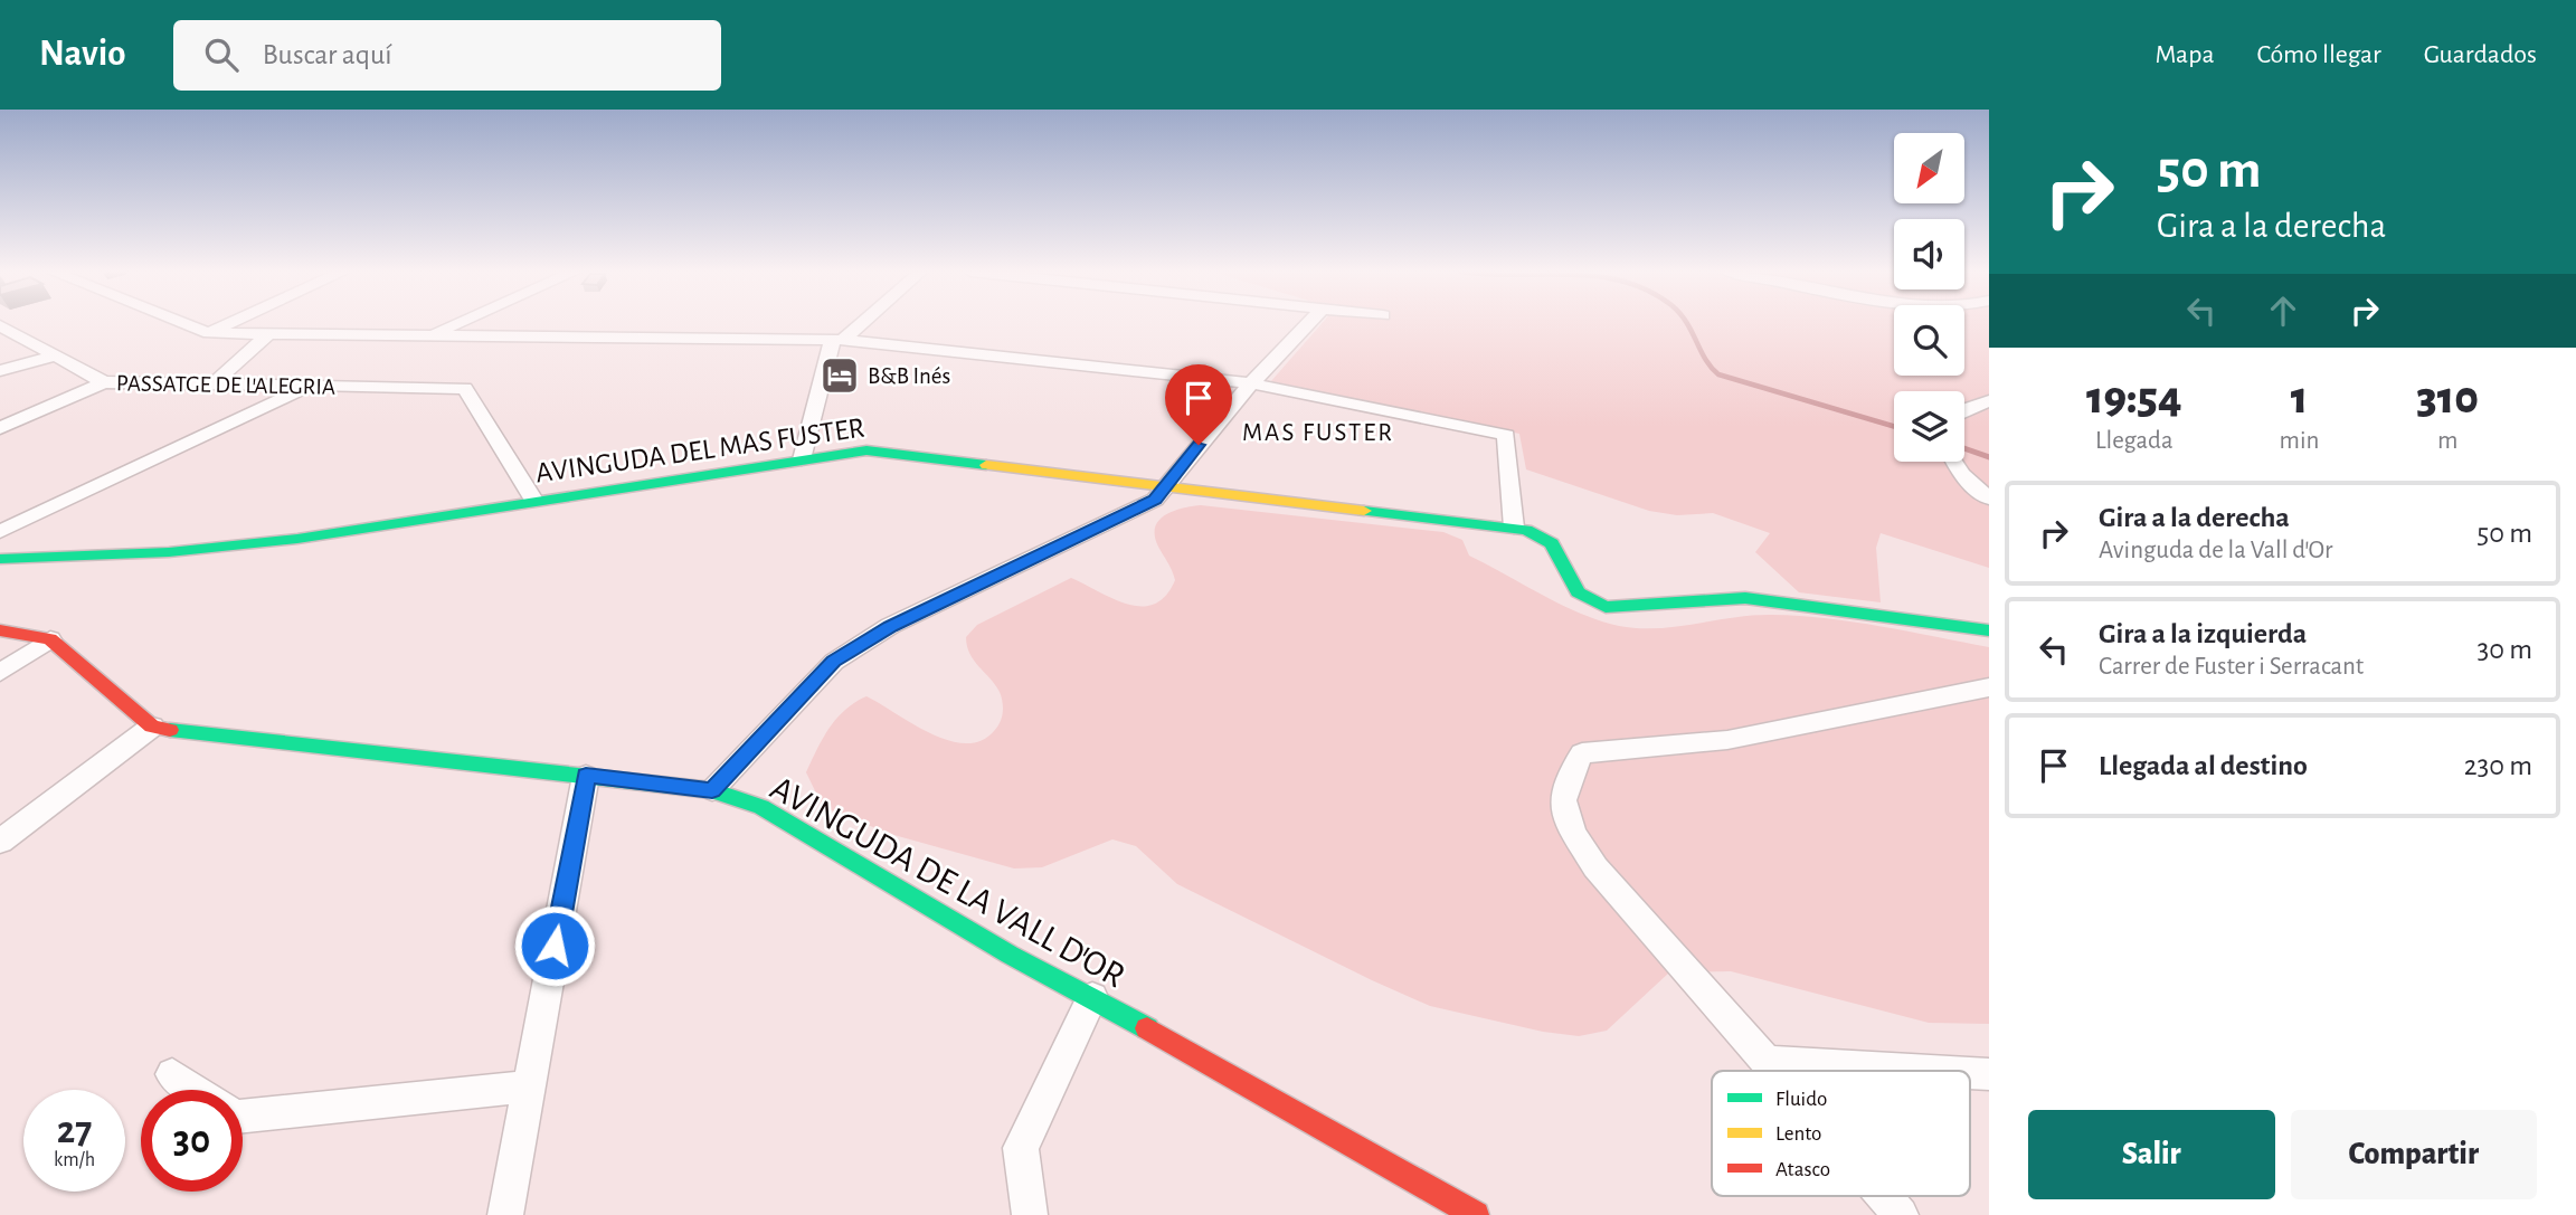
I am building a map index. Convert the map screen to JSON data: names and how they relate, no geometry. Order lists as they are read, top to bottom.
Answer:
{
  "streets": {
    "street": ["PASSATGE DE L'ALEGRIA", "AVINGUDA DEL MAS FUSTER", "AVINGUDA DE LA VALL D'OR"]
  },
  "crossings": [
    ["PASSATGE DE L'ALEGRIA", "AVINGUDA DEL MAS FUSTER"]
  ],
  "districts": ["MAS FUSTER"],
  "places": {
    "hotel": ["B&B Inés"]
  },
  "legend": ["Fluido", "Lento", "Atasco"],
  "north": "bottom left",
  "page": {
    "header": "Navio",
    "search": "Buscar aquí",
    "nav": ["Mapa", "Cómo llegar", "Guardados"],
    "turn": ["50 m", "Gira a la derecha"],
    "eta": [
      "19:54",
      "Llegada",
      "1",
      "min",
      "310",
      "m"
    ],
    "list": [
      {
        "name": "Gira a la derecha",
        "note": "Avinguda de la Vall d'Or",
        "value": "50 m"
      },
      {
        "name": "Gira a la izquierda",
        "note": "Carrer de Fuster i Serracant",
        "value": "30 m"
      },
      {
        "name": "Llegada al destino",
        "value": "230 m"
      }
    ],
    "speed": "27 km/h",
    "limit": "30",
    "buttons": ["Salir", "Compartir"]
  }
}
